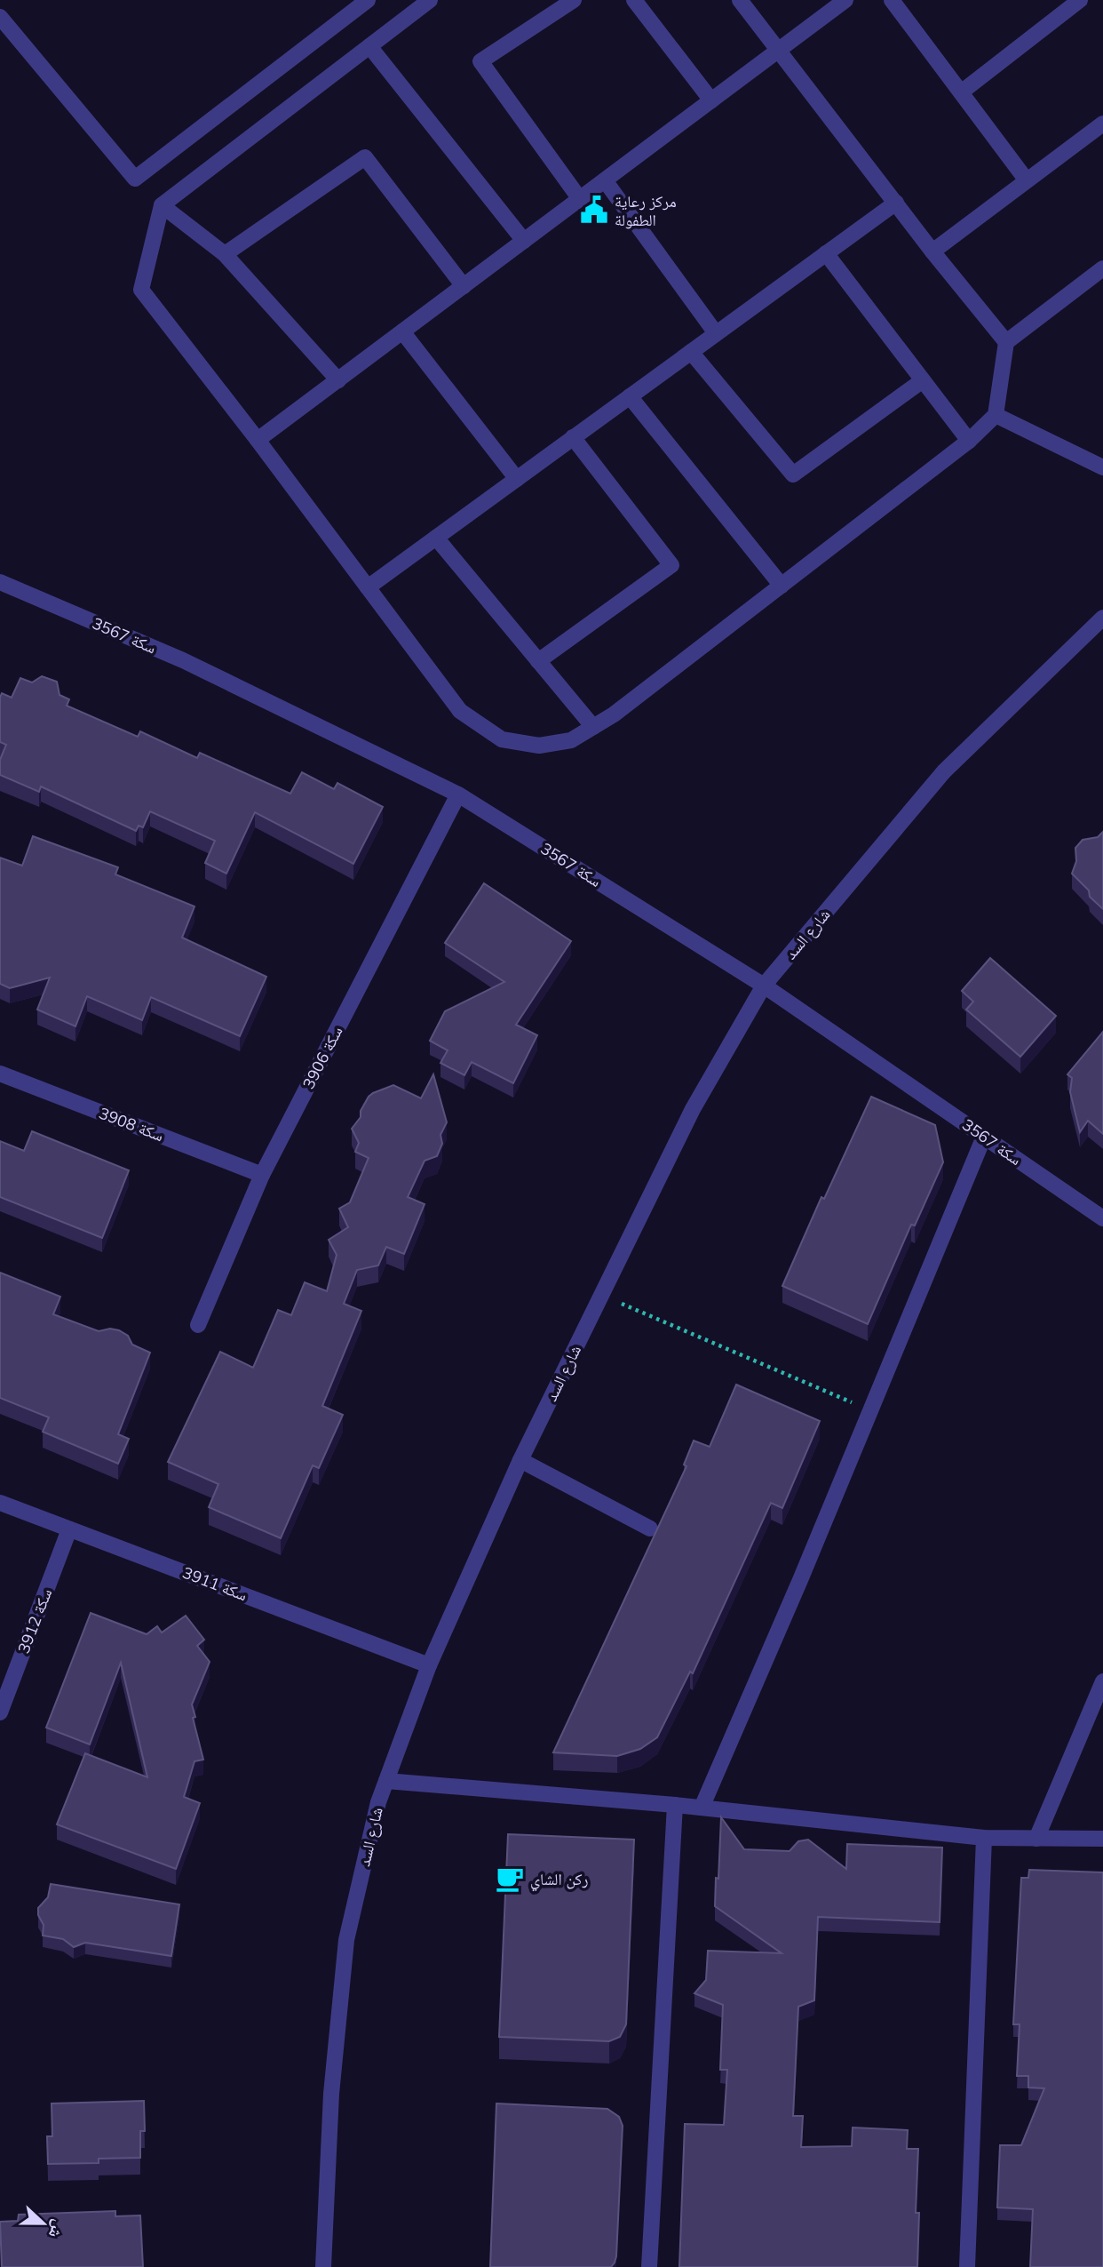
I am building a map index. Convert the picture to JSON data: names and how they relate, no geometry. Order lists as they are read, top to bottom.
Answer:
{
  "streets": {
    "street": [
      "سكة 3567",
      "شارع السد",
      "سكة 3906",
      "سكة 3908",
      "سكة 3911",
      "سكة 3912"
    ]
  },
  "crossings": [
    ["سكة 3567", "شارع السد"],
    ["سكة 3567", "سكة 3906"],
    ["شارع السد", "سكة 3911"],
    ["سكة 3906", "سكة 3908"],
    ["سكة 3911", "سكة 3912"]
  ],
  "places": {
    "public building": ["مركز رعاية الطفولة"],
    "cafe": ["ركن الشاي"]
  },
  "north": "right"
}
